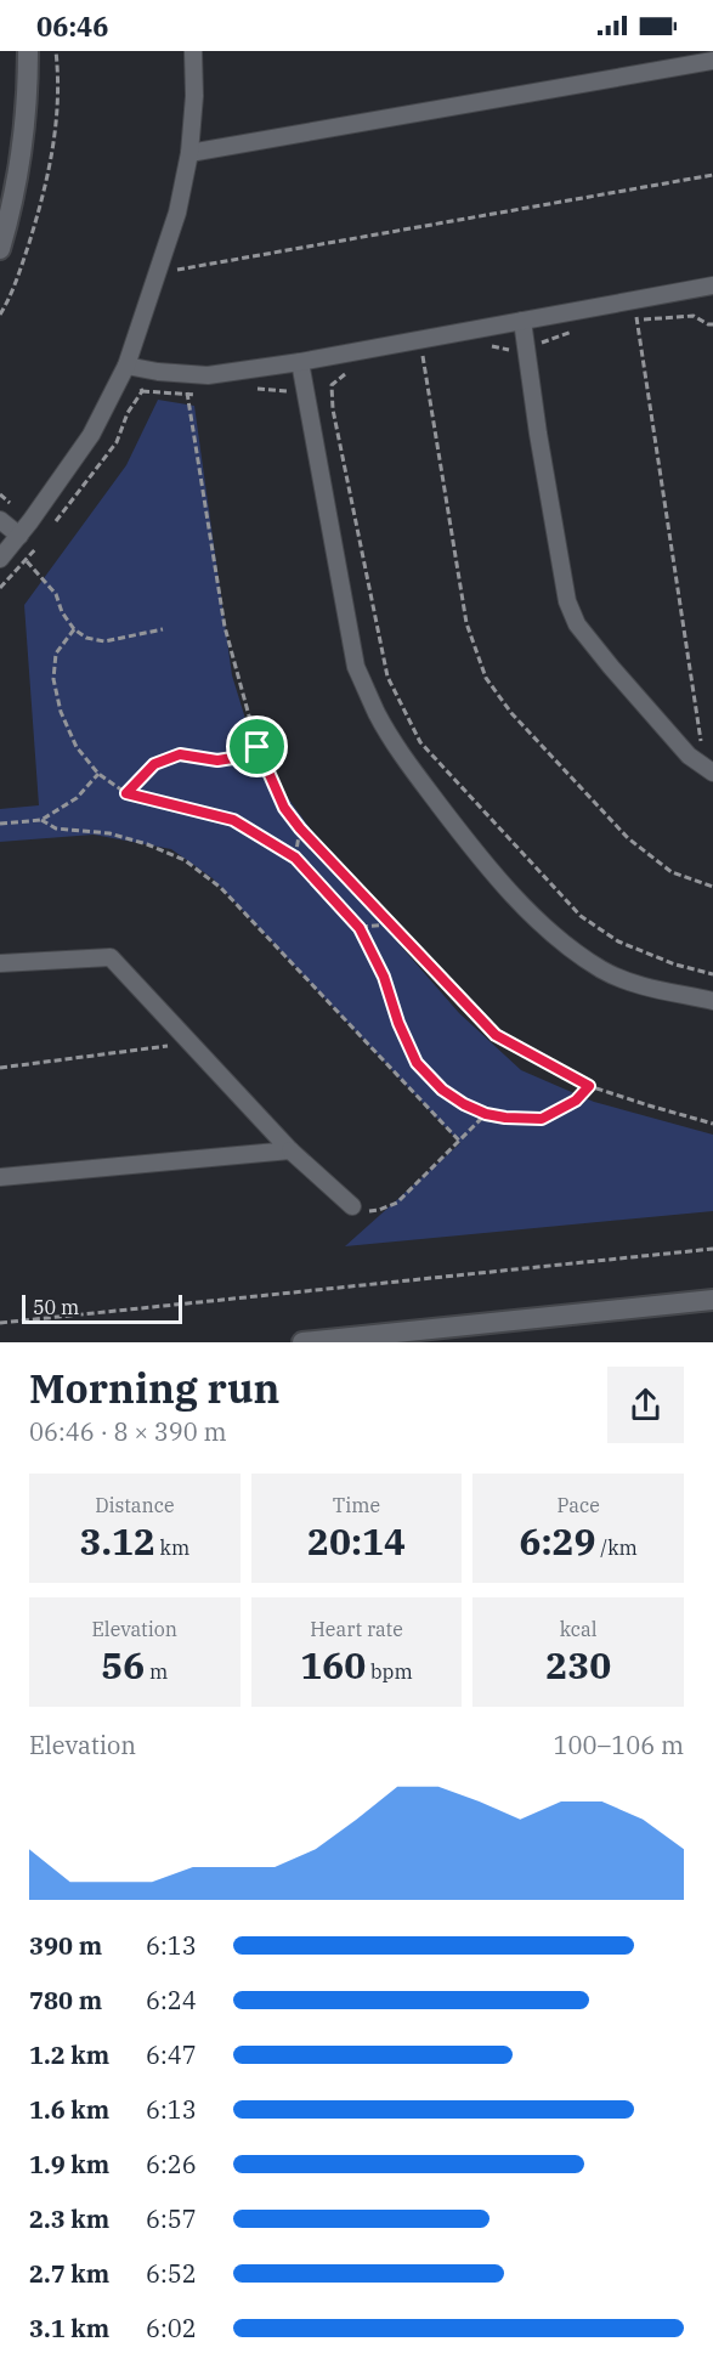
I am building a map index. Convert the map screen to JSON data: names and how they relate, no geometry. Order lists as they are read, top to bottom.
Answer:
{
  "scale_bar": "50 m",
  "page": {
    "status": "06:46",
    "scale": "50 m",
    "heading": ["Morning run", "06:46 · 8 × 390 m"],
    "stats": [
      ["Distance", "3.12 km"],
      ["Time", "20:14"],
      ["Pace", "6:29 /km"],
      ["Elevation", "56 m"],
      ["Heart rate", "160 bpm"],
      ["kcal", "230"]
    ],
    "chart": ["Elevation", "100–106 m"],
    "list": [
      {
        "name": "390 m",
        "note": "6:13"
      },
      {
        "name": "780 m",
        "note": "6:24"
      },
      {
        "name": "1.2 km",
        "note": "6:47"
      },
      {
        "name": "1.6 km",
        "note": "6:13"
      },
      {
        "name": "1.9 km",
        "note": "6:26"
      },
      {
        "name": "2.3 km",
        "note": "6:57"
      },
      {
        "name": "2.7 km",
        "note": "6:52"
      },
      {
        "name": "3.1 km",
        "note": "6:02"
      }
    ]
  }
}
